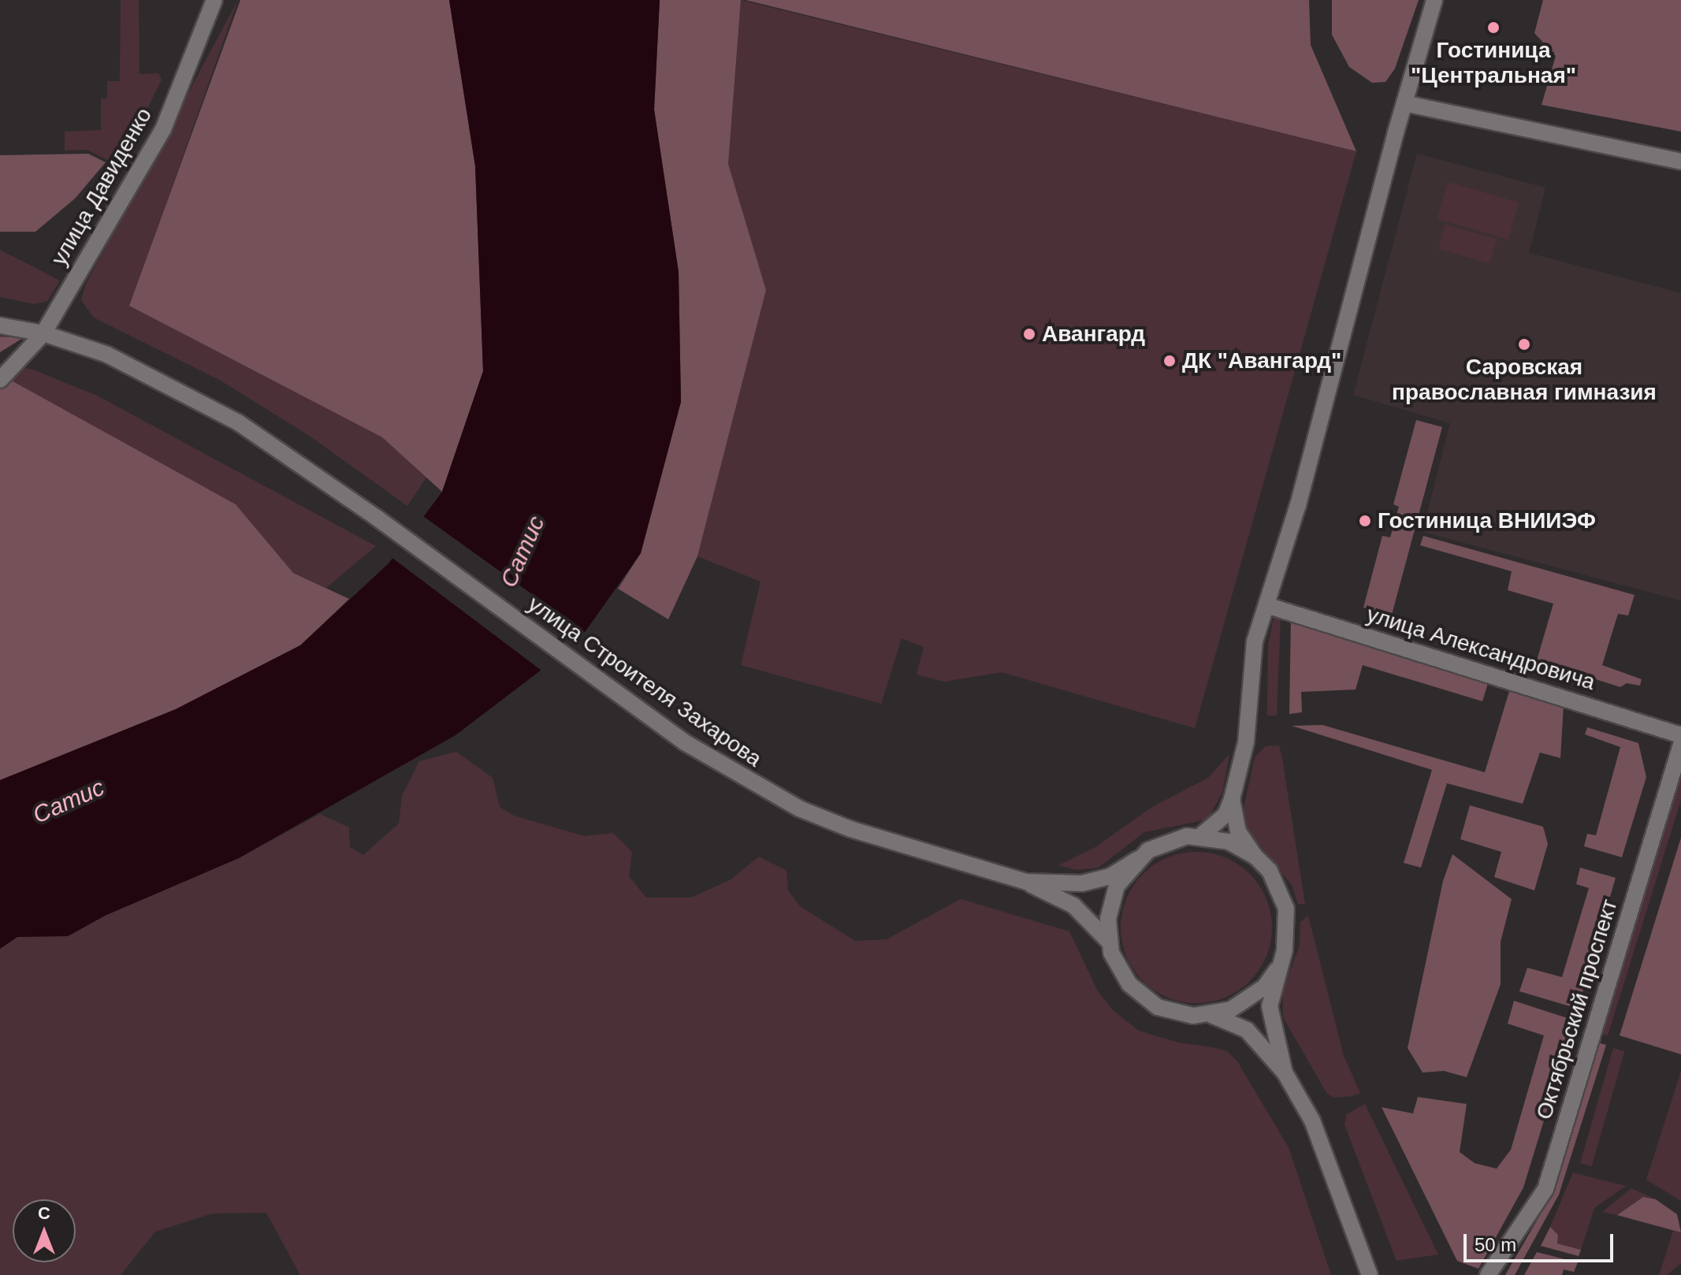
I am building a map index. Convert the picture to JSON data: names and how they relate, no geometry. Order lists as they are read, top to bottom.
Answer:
{
  "streets": {
    "street": [
      "улица Давиденко",
      "улица Александровича",
      "улица Строителя Захарова",
      "Октябрьский проспект"
    ]
  },
  "crossings": [
    ["улица Давиденко", "улица Строителя Захарова"]
  ],
  "water": ["Сатис"],
  "places": [
    "Гостиница \"Центральная\"",
    "Авангард",
    "Саровская православная гимназия",
    "ДК \"Авангард\"",
    "Гостиница ВНИИЭФ"
  ],
  "scale_bar": "50 m",
  "north": "top"
}
